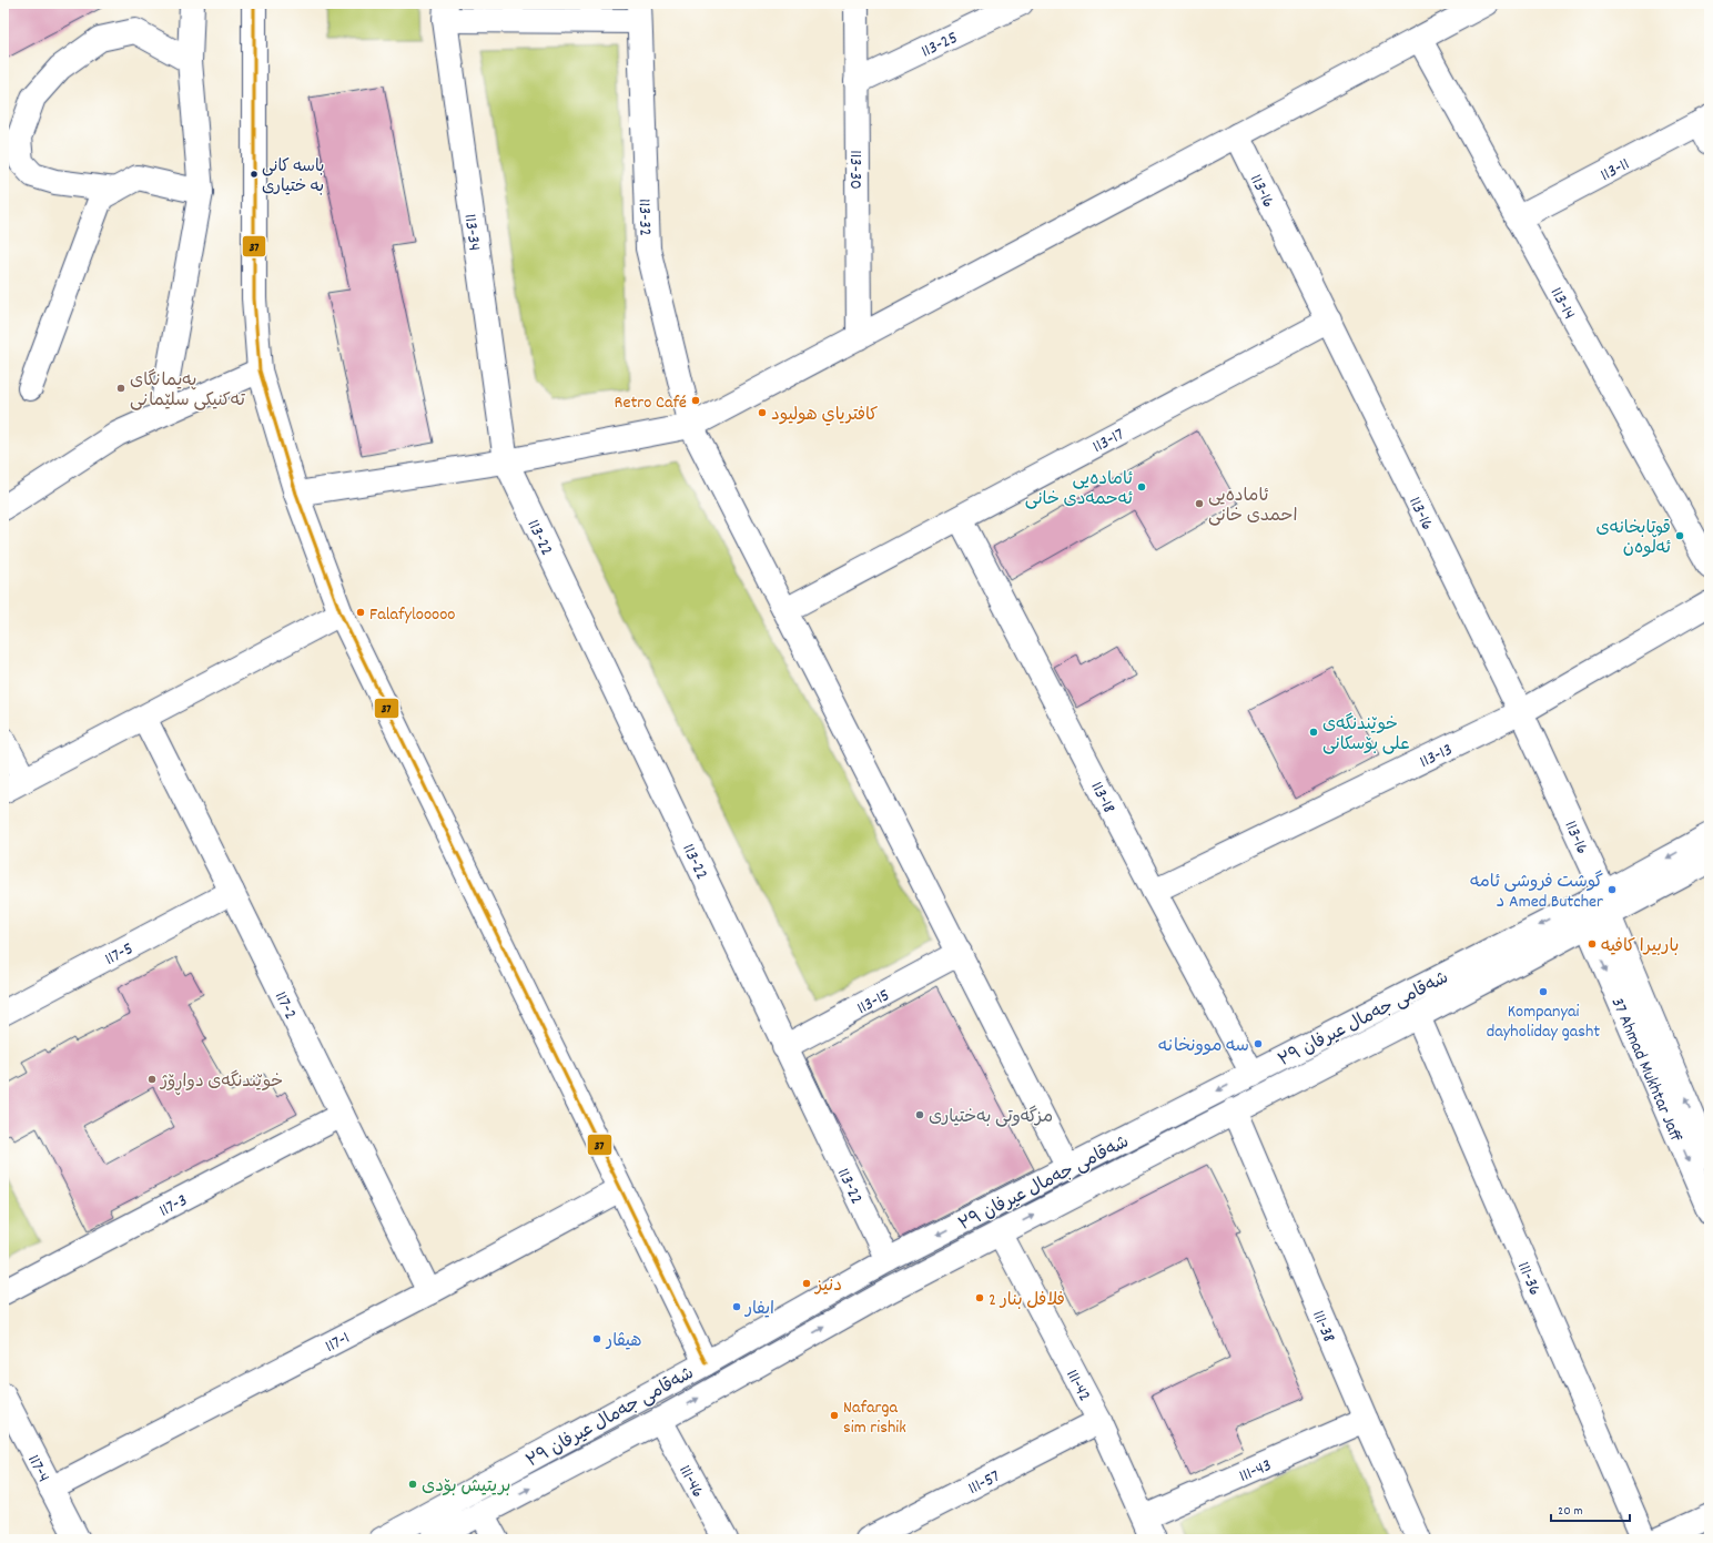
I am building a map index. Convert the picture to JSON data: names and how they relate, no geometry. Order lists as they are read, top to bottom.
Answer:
{
  "streets": {
    "street": [
      "113-25",
      "113-11",
      "113-30",
      "113-16",
      "113-32",
      "113-34",
      "113-14",
      "113-17",
      "113-22",
      "113-13",
      "113-18",
      "117-5",
      "113-15",
      "117-2",
      "شەقامی جەمال عیرفان ٣٩",
      "37 Ahmad Mukhtar Jaff",
      "117-3",
      "111-36",
      "111-38",
      "117-1",
      "111-42",
      "117-4",
      "111-43",
      "111-46",
      "111-57"
    ]
  },
  "crossings": [
    ["113-25", "113-30"],
    ["113-11", "113-14"],
    ["113-16", "113-17"],
    ["113-16", "113-13"],
    ["113-16", "شەقامی جەمال عیرفان ٣٩"],
    ["113-16", "37 Ahmad Mukhtar Jaff"],
    ["113-32", "113-15"],
    ["113-32", "شەقامی جەمال عیرفان ٣٩"],
    ["113-34", "113-22"],
    ["113-17", "113-18"],
    ["113-22", "113-15"],
    ["113-22", "شەقامی جەمال عیرفان ٣٩"],
    ["113-13", "113-18"],
    ["113-18", "شەقامی جەمال عیرفان ٣٩"],
    ["117-5", "117-2"],
    ["117-2", "117-3"],
    ["117-2", "117-1"],
    ["شەقامی جەمال عیرفان ٣٩", "37 Ahmad Mukhtar Jaff"],
    ["شەقامی جەمال عیرفان ٣٩", "111-36"],
    ["شەقامی جەمال عیرفان ٣٩", "111-38"],
    ["شەقامی جەمال عیرفان ٣٩", "111-42"],
    ["شەقامی جەمال عیرفان ٣٩", "111-46"],
    ["111-38", "111-43"],
    ["117-1", "117-4"],
    ["111-42", "111-43"],
    ["111-42", "111-57"]
  ],
  "places": [
    "باسه كانى به ختيارى",
    "پەیمانگای تەکنیکی سلێمانی",
    "Retro Café",
    "كافترياي هوليود",
    "ئامادەیی ئەحمەدی خانی",
    "ئامادەیی احمدی خانی",
    "قوتابخانەی ئەڵوەن",
    "Falafylooooo",
    "خوێندنگەی علی بۆسکانی",
    "گوشت فروشی ئامه د Amed Butcher",
    "باربيرا كافيه",
    "Kompanyai dayholiday gasht",
    "سه موونخانه",
    "خوێندنگەی دواڕۆژ",
    "مزگەوتی بەختیاری",
    "دنيز",
    "فلافل بنار 2",
    "ايفار",
    "هيڤار",
    "Nafarga sim rishik",
    "بریتیش بۆدی"
  ],
  "lines": ["transit line 37"],
  "scale_bar": "20 m"
}
